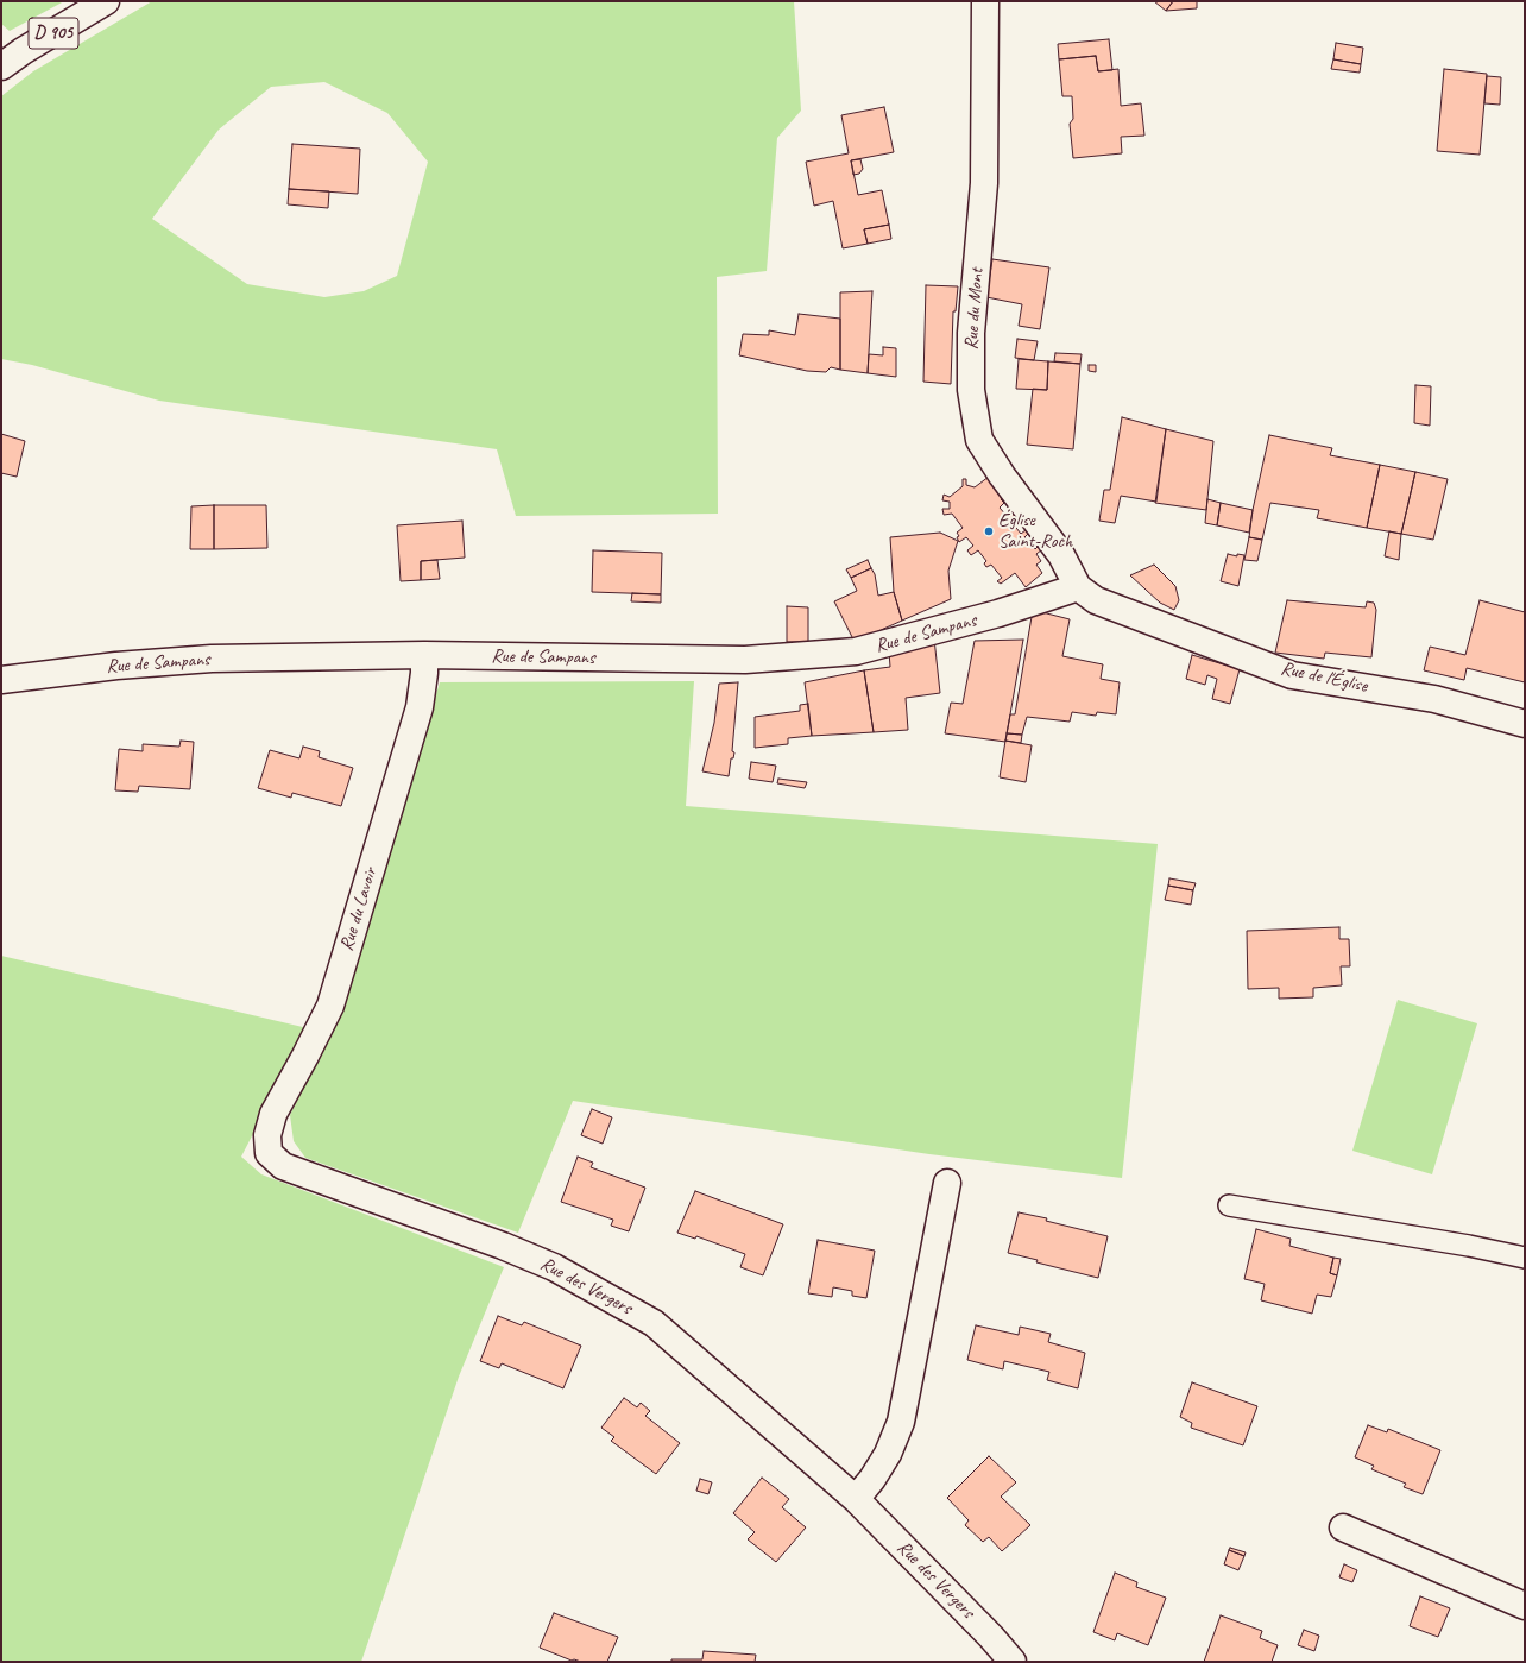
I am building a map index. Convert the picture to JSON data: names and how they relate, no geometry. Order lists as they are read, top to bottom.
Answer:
{
  "streets": {
    "street": [
      "D 905",
      "Rue du Mont",
      "Rue de Sampans",
      "Rue de l'Église",
      "Rue du Lavoir",
      "Rue des Vergers"
    ]
  },
  "crossings": [
    ["Rue du Mont", "Rue de Sampans"],
    ["Rue du Mont", "Rue de l'Église"],
    ["Rue de Sampans", "Rue de l'Église"],
    ["Rue de Sampans", "Rue du Lavoir"],
    ["Rue du Lavoir", "Rue des Vergers"]
  ],
  "places": ["Église Saint-Roch"]
}
